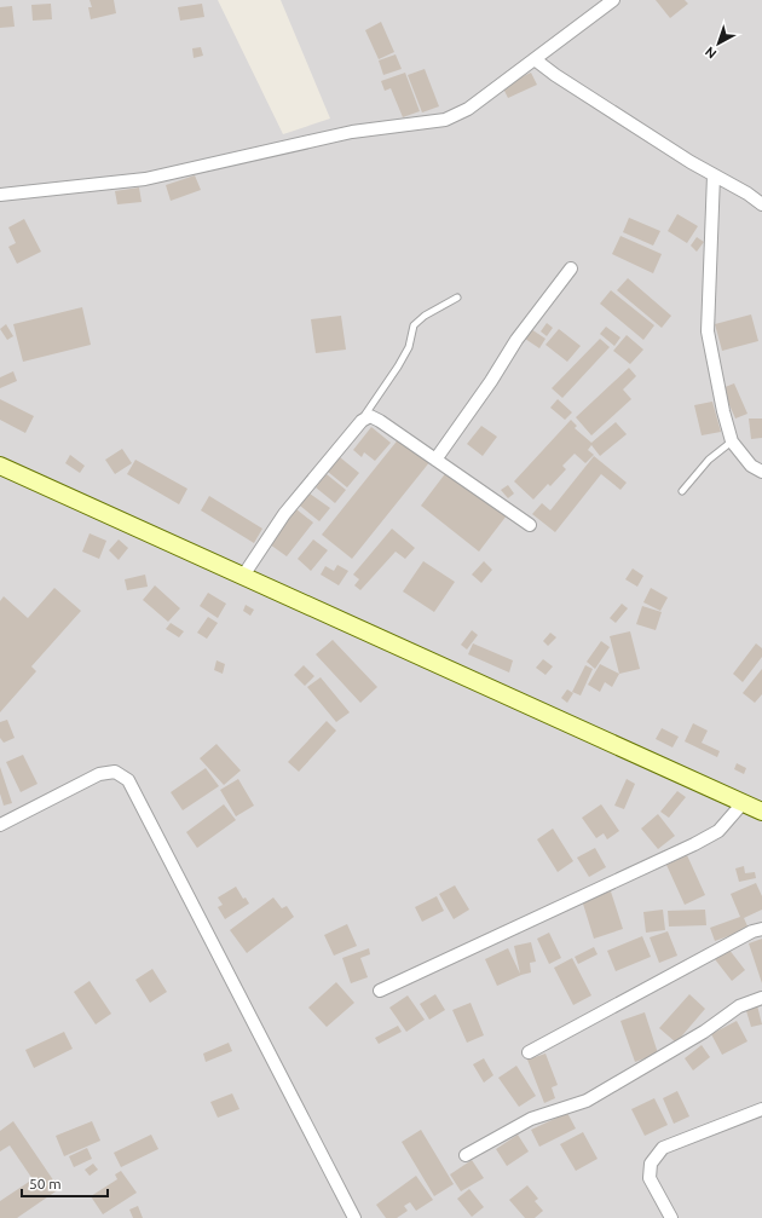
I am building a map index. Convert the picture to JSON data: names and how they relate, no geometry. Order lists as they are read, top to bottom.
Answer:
{
  "scale_bar": "50 m",
  "north": "bottom left"
}
